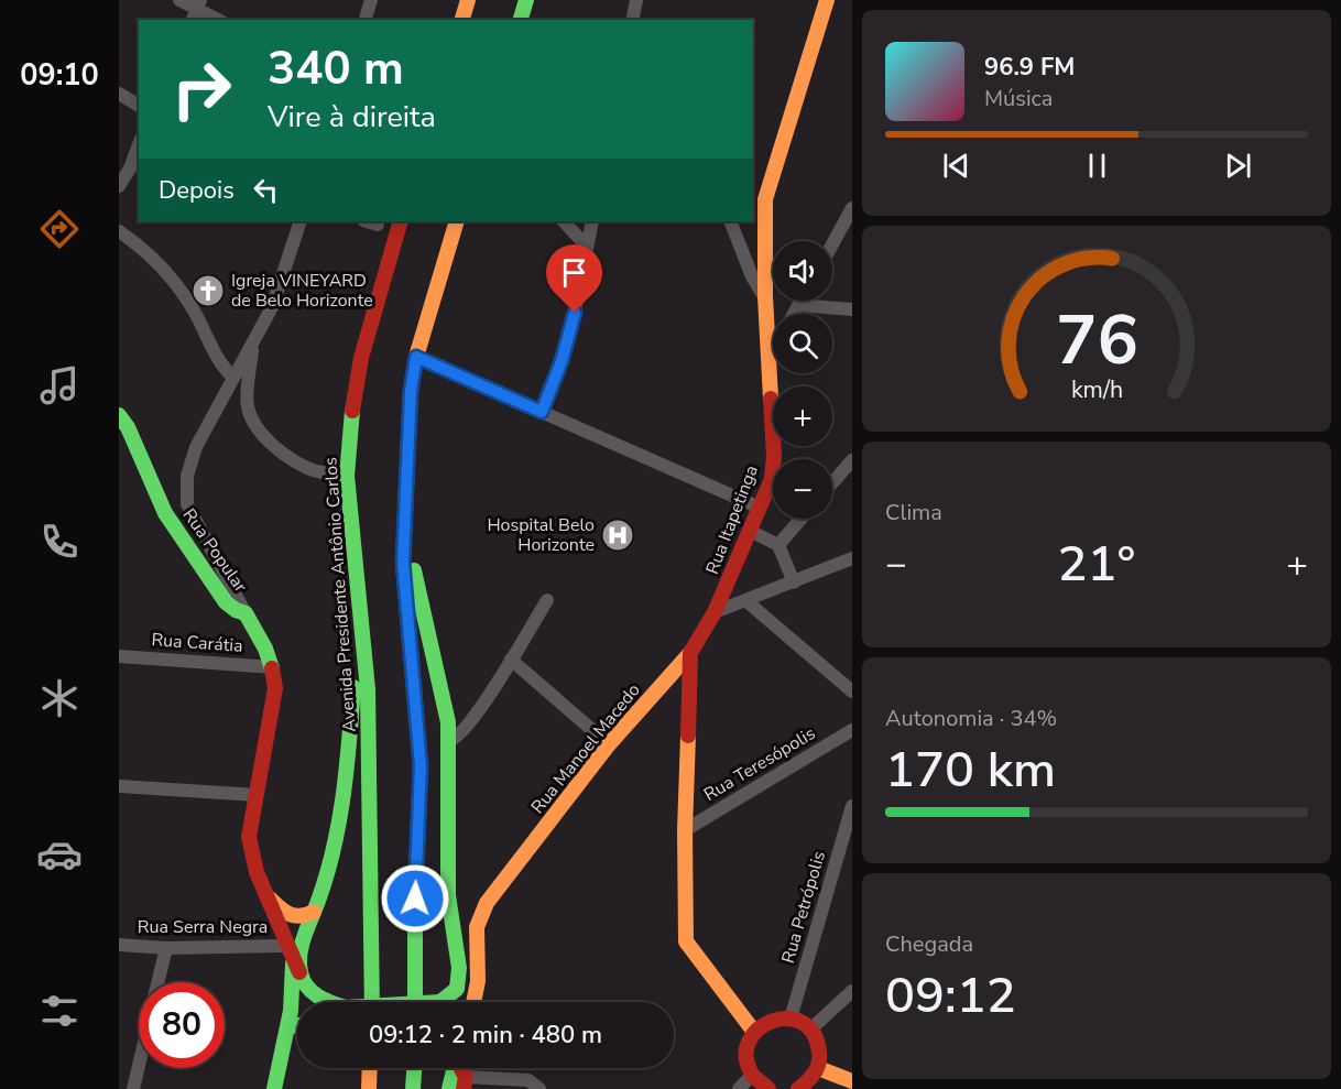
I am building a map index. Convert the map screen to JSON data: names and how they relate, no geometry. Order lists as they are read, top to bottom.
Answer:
{
  "streets": {
    "main road": [
      "Rua Itapetinga",
      "Rua Popular",
      "Avenida Presidente Antônio Carlos",
      "Rua Manoel Macedo"
    ],
    "street": [
      "Rua Carátia",
      "Rua Teresópolis",
      "Rua Petrópolis",
      "Rua Serra Negra"
    ]
  },
  "crossings": [
    ["Rua Itapetinga", "Rua Manoel Macedo"],
    ["Rua Itapetinga", "Rua Teresópolis"],
    ["Rua Popular", "Rua Carátia"],
    ["Rua Popular", "Rua Serra Negra"]
  ],
  "places": {
    "church": ["Igreja VINEYARD de Belo Horizonte"],
    "hospital": ["Hospital Belo Horizonte"]
  },
  "page": {
    "tabs": "09:10",
    "turn": ["340 m", "Vire à direita"],
    "song": ["96.9 FM", "Música"],
    "then": "Depois",
    "map_buttons": ["+", "−"],
    "tile": [
      "Clima",
      ["Autonomia · 34%", "170 km"],
      ["Chegada", "09:12"]
    ],
    "heat": ["−", "21°", "+"],
    "limit": "80",
    "trip": "09:12 · 2 min · 480 m",
    "gauge": ["76", "km/h"]
  }
}
